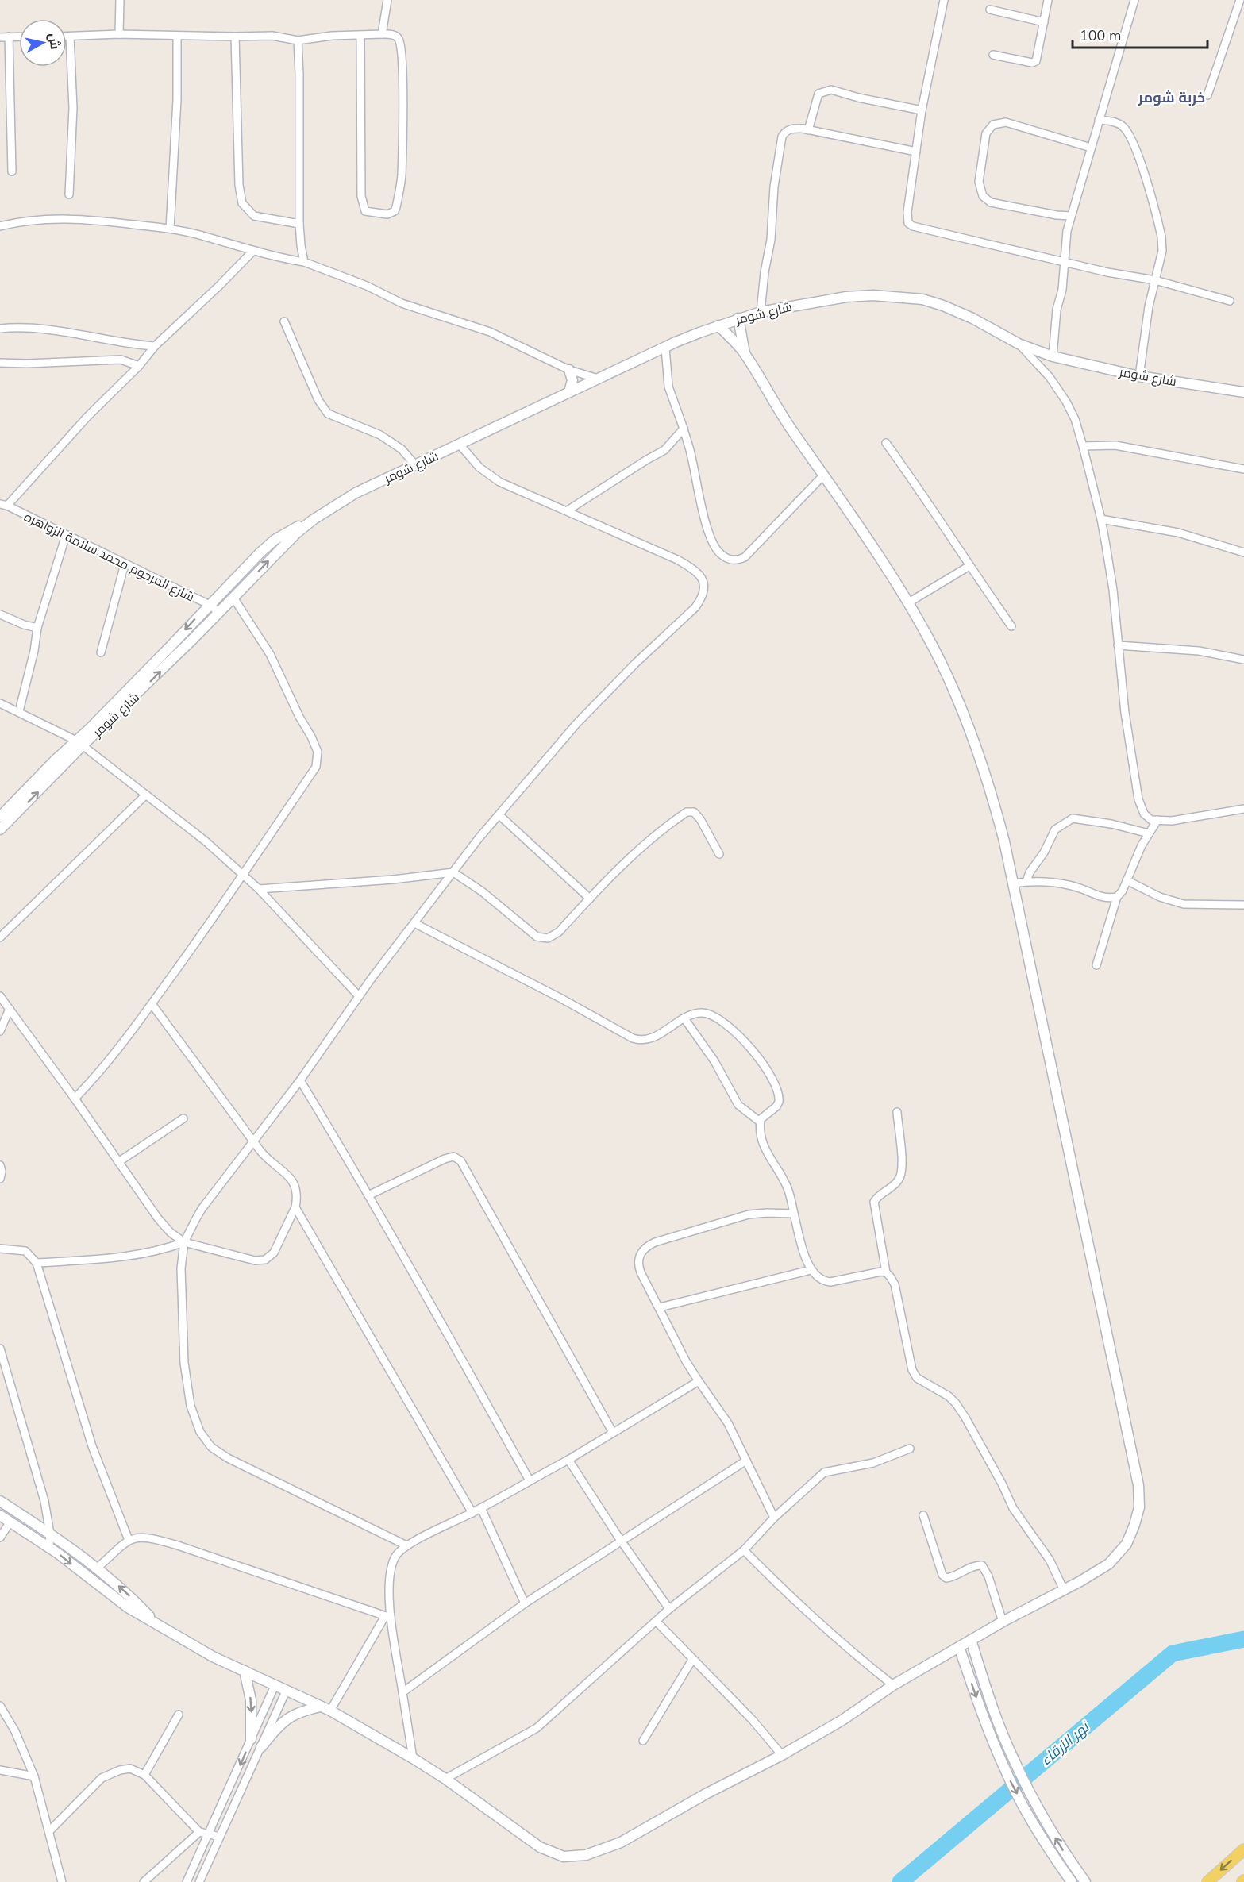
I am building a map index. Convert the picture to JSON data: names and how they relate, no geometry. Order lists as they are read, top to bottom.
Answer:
{
  "streets": {
    "street": ["شارع شومر", "شارع المرحوم محمد سلامة الزواهره"]
  },
  "crossings": [
    ["شارع شومر", "شارع المرحوم محمد سلامة الزواهره"]
  ],
  "districts": ["خربة شومر"],
  "water": ["نهر الزرقاء"],
  "scale_bar": "100 m",
  "north": "right"
}
